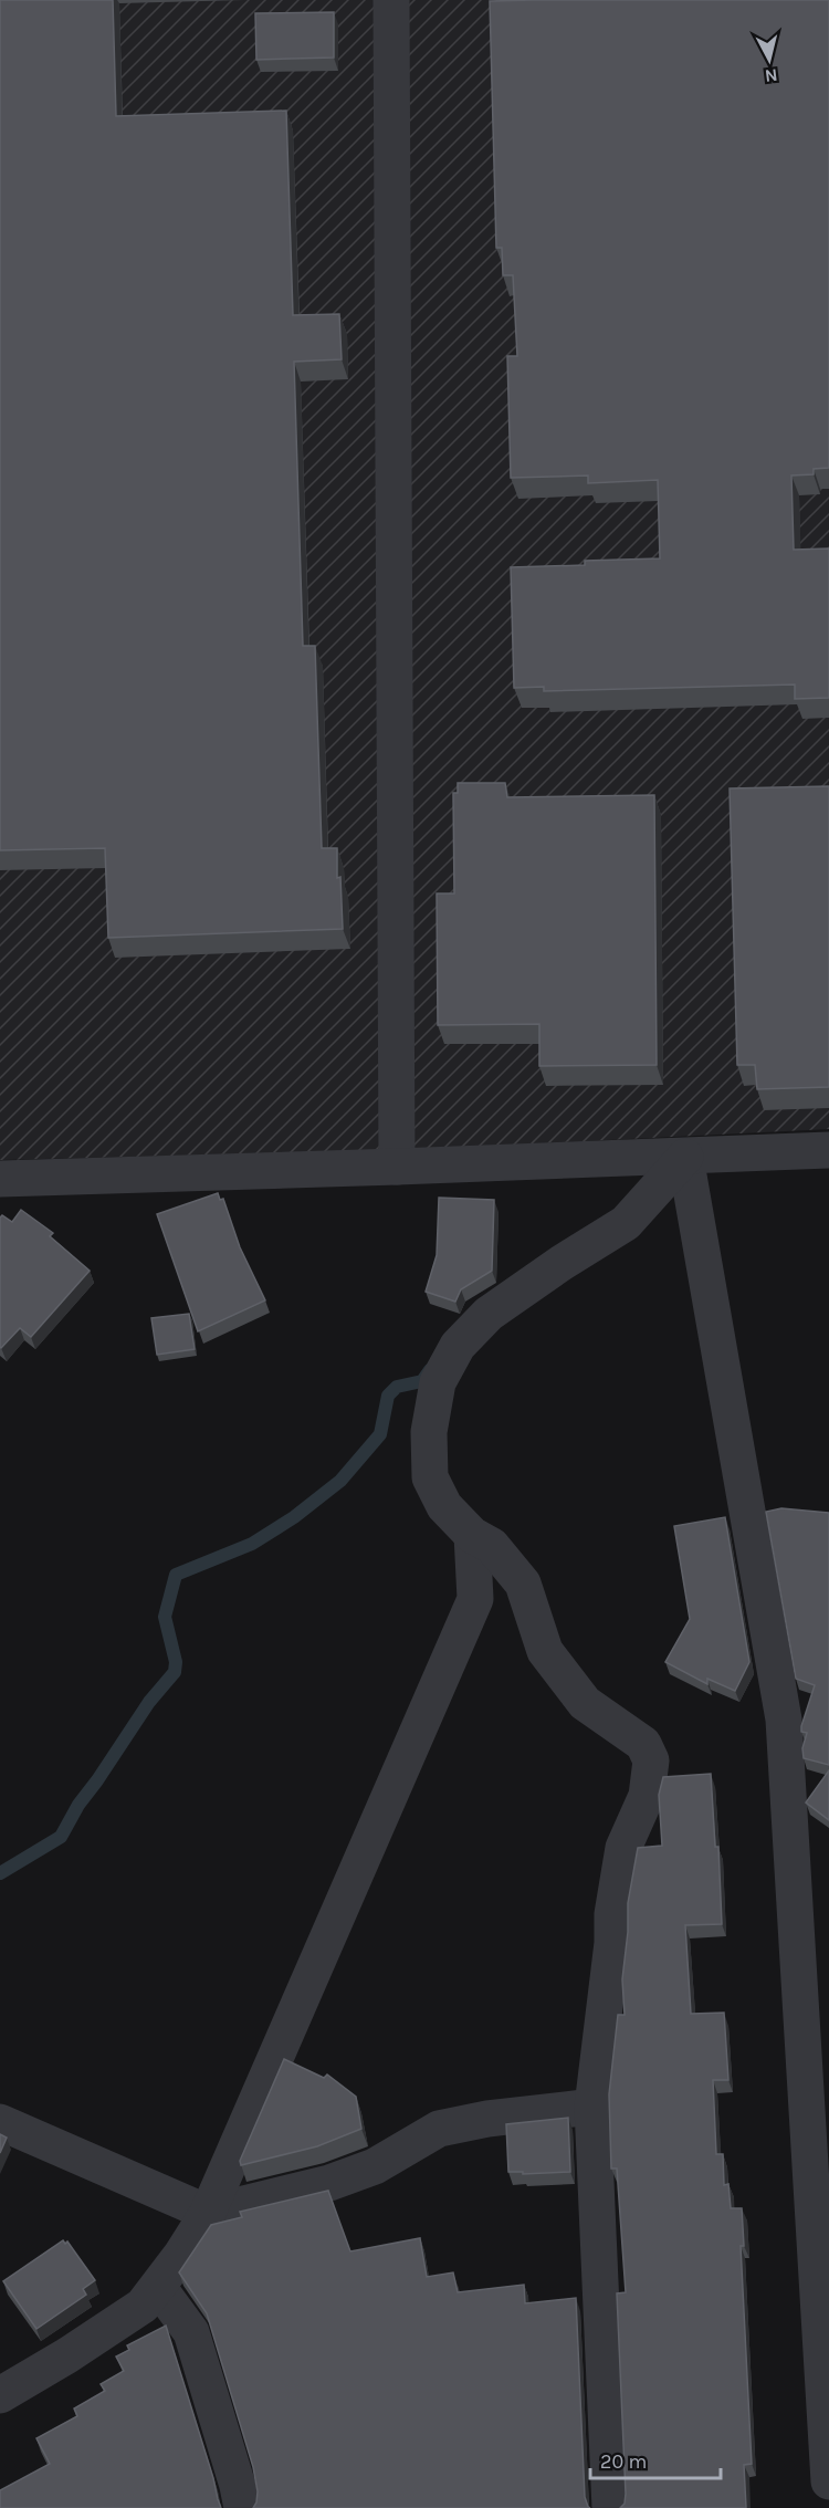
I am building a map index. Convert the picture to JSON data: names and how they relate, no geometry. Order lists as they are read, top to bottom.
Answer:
{
  "scale_bar": "20 m",
  "north": "bottom"
}
